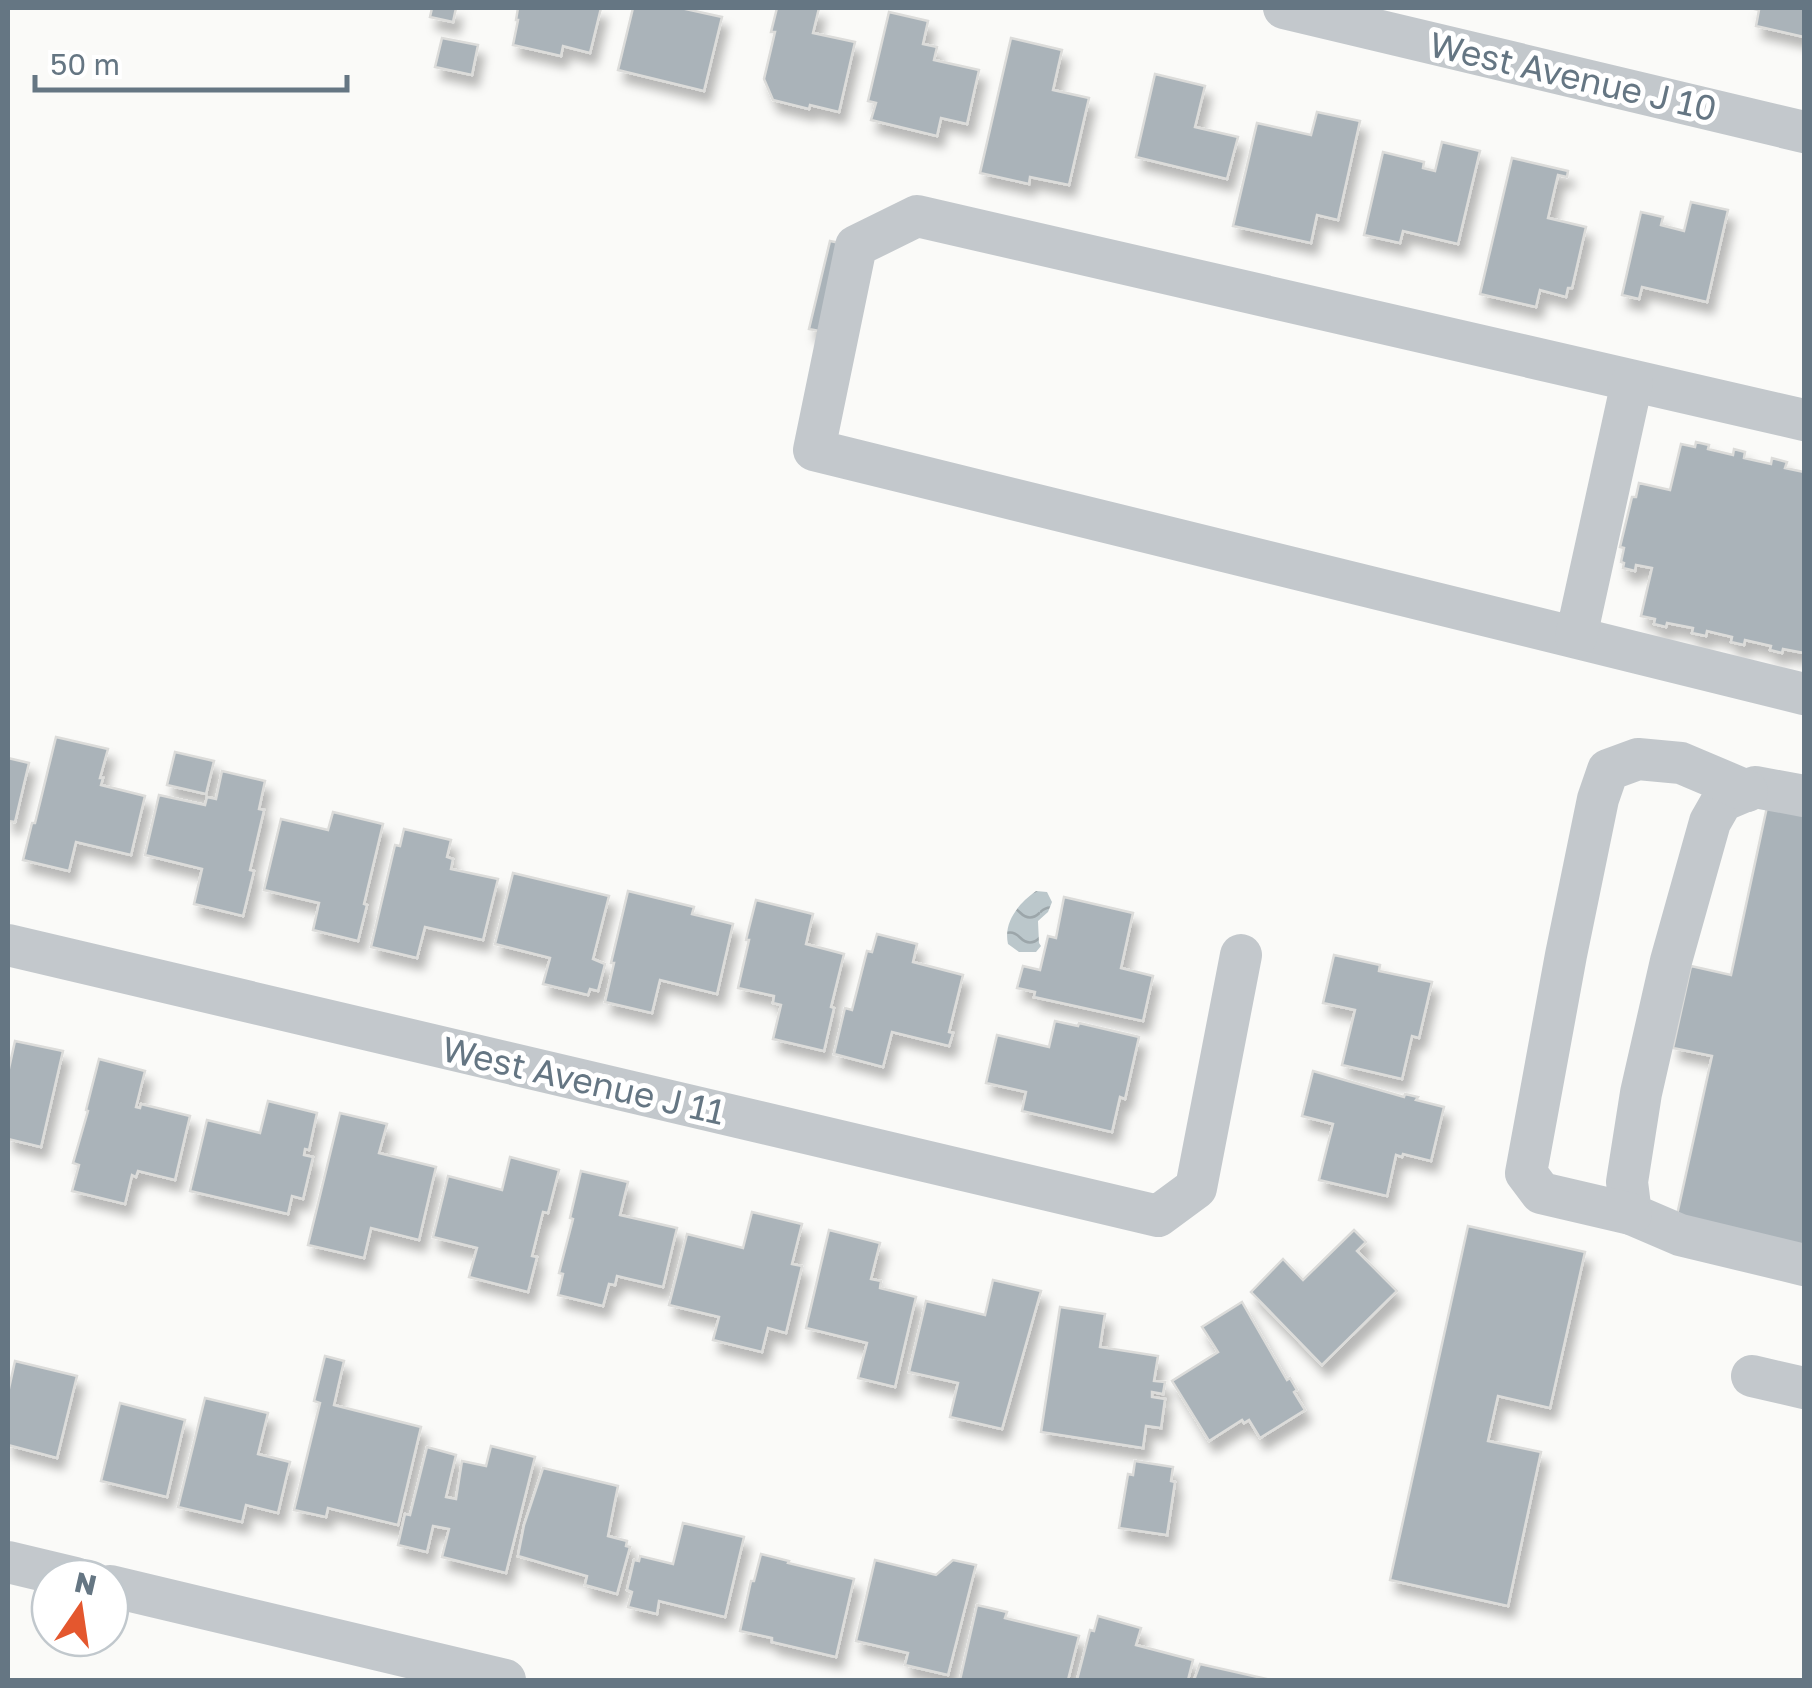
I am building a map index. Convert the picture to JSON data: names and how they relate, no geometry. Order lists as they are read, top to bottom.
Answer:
{
  "streets": {
    "street": ["West Avenue J 10", "West Avenue J 11"]
  },
  "scale_bar": "50 m",
  "north": "top"
}
